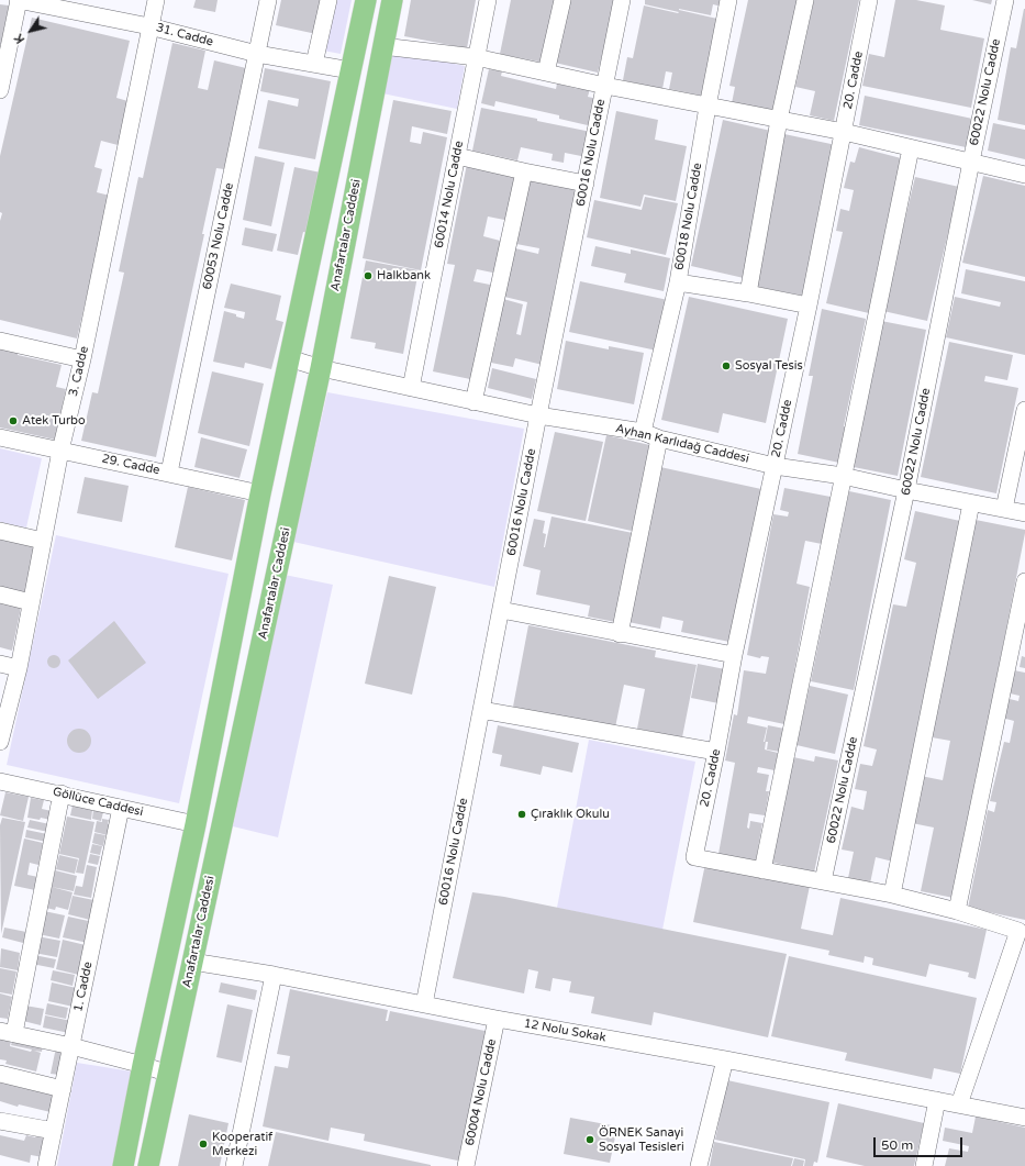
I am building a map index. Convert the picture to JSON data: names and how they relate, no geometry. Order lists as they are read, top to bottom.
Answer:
{
  "streets": {
    "main road": ["Anafartalar Caddesi"],
    "street": [
      "31. Cadde",
      "20. Cadde",
      "60022 Nolu Cadde",
      "60016 Nolu Cadde",
      "60014 Nolu Cadde",
      "60018 Nolu Cadde",
      "60053 Nolu Cadde",
      "3. Cadde",
      "Ayhan Karlıdağ Caddesi",
      "29. Cadde",
      "Göllüce Caddesi",
      "1. Cadde",
      "12 Nolu Sokak",
      "60004 Nolu Cadde"
    ]
  },
  "crossings": [
    ["31. Cadde", "60053 Nolu Cadde"],
    ["31. Cadde", "3. Cadde"],
    ["20. Cadde", "Ayhan Karlıdağ Caddesi"],
    ["60022 Nolu Cadde", "Ayhan Karlıdağ Caddesi"],
    ["60016 Nolu Cadde", "Ayhan Karlıdağ Caddesi"],
    ["60016 Nolu Cadde", "12 Nolu Sokak"],
    ["60014 Nolu Cadde", "Ayhan Karlıdağ Caddesi"],
    ["60018 Nolu Cadde", "Ayhan Karlıdağ Caddesi"],
    ["Anafartalar Caddesi", "Ayhan Karlıdağ Caddesi"],
    ["Anafartalar Caddesi", "12 Nolu Sokak"],
    ["60053 Nolu Cadde", "29. Cadde"],
    ["3. Cadde", "29. Cadde"],
    ["Göllüce Caddesi", "1. Cadde"],
    ["12 Nolu Sokak", "60004 Nolu Cadde"]
  ],
  "places": [
    "Halkbank",
    "Sosyal Tesis",
    "Atek Turbo",
    "Çıraklık Okulu",
    "ÖRNEK Sanayi Sosyal Tesisleri",
    "Kooperatif Merkezi"
  ],
  "scale_bar": "50 m",
  "north": "bottom left"
}
